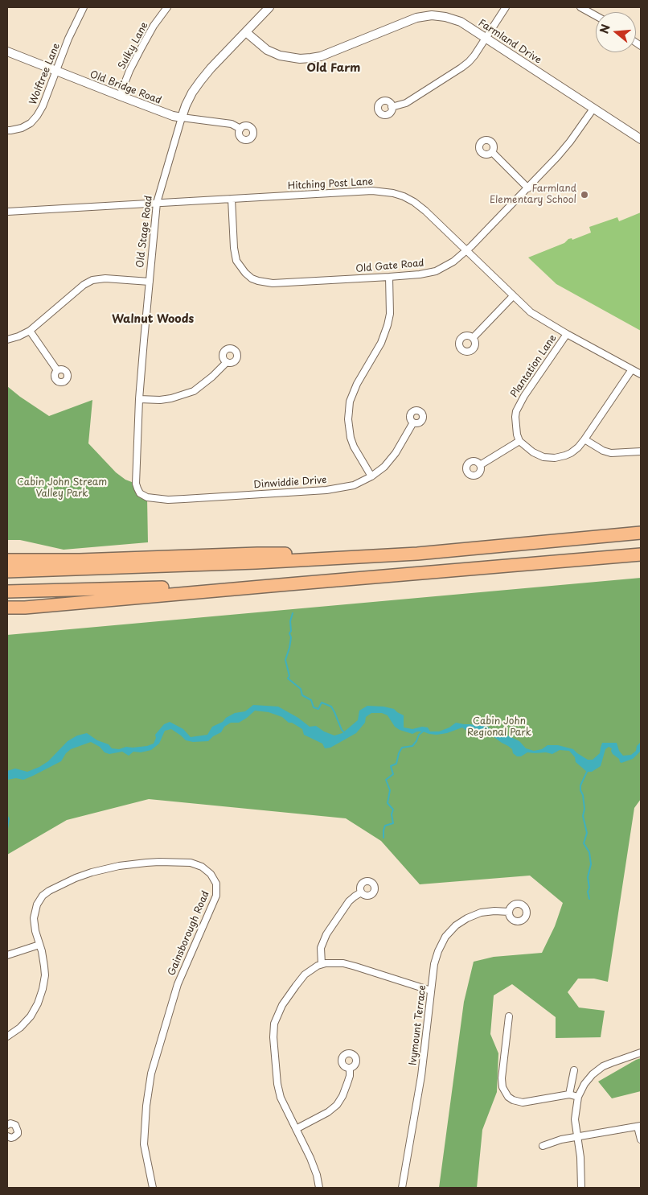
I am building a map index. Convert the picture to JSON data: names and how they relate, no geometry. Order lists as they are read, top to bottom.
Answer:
{
  "streets": {
    "street": [
      "Farmland Drive",
      "Sulky Lane",
      "Wolftree Lane",
      "Old Bridge Road",
      "Hitching Post Lane",
      "Old Stage Road",
      "Old Gate Road",
      "Plantation Lane",
      "Dinwiddie Drive",
      "Gainsborough Road",
      "Ivymount Terrace"
    ]
  },
  "crossings": [
    ["Farmland Drive", "Old Stage Road"],
    ["Farmland Drive", "Old Gate Road"],
    ["Sulky Lane", "Old Bridge Road"],
    ["Wolftree Lane", "Old Bridge Road"],
    ["Old Bridge Road", "Old Stage Road"],
    ["Hitching Post Lane", "Old Stage Road"],
    ["Hitching Post Lane", "Old Gate Road"],
    ["Hitching Post Lane", "Plantation Lane"],
    ["Old Stage Road", "Dinwiddie Drive"]
  ],
  "districts": ["Old Farm", "Walnut Woods"],
  "parks": ["Cabin John Stream Valley Park", "Cabin John Regional Park"],
  "places": ["Farmland Elementary School"],
  "north": "left"
}
